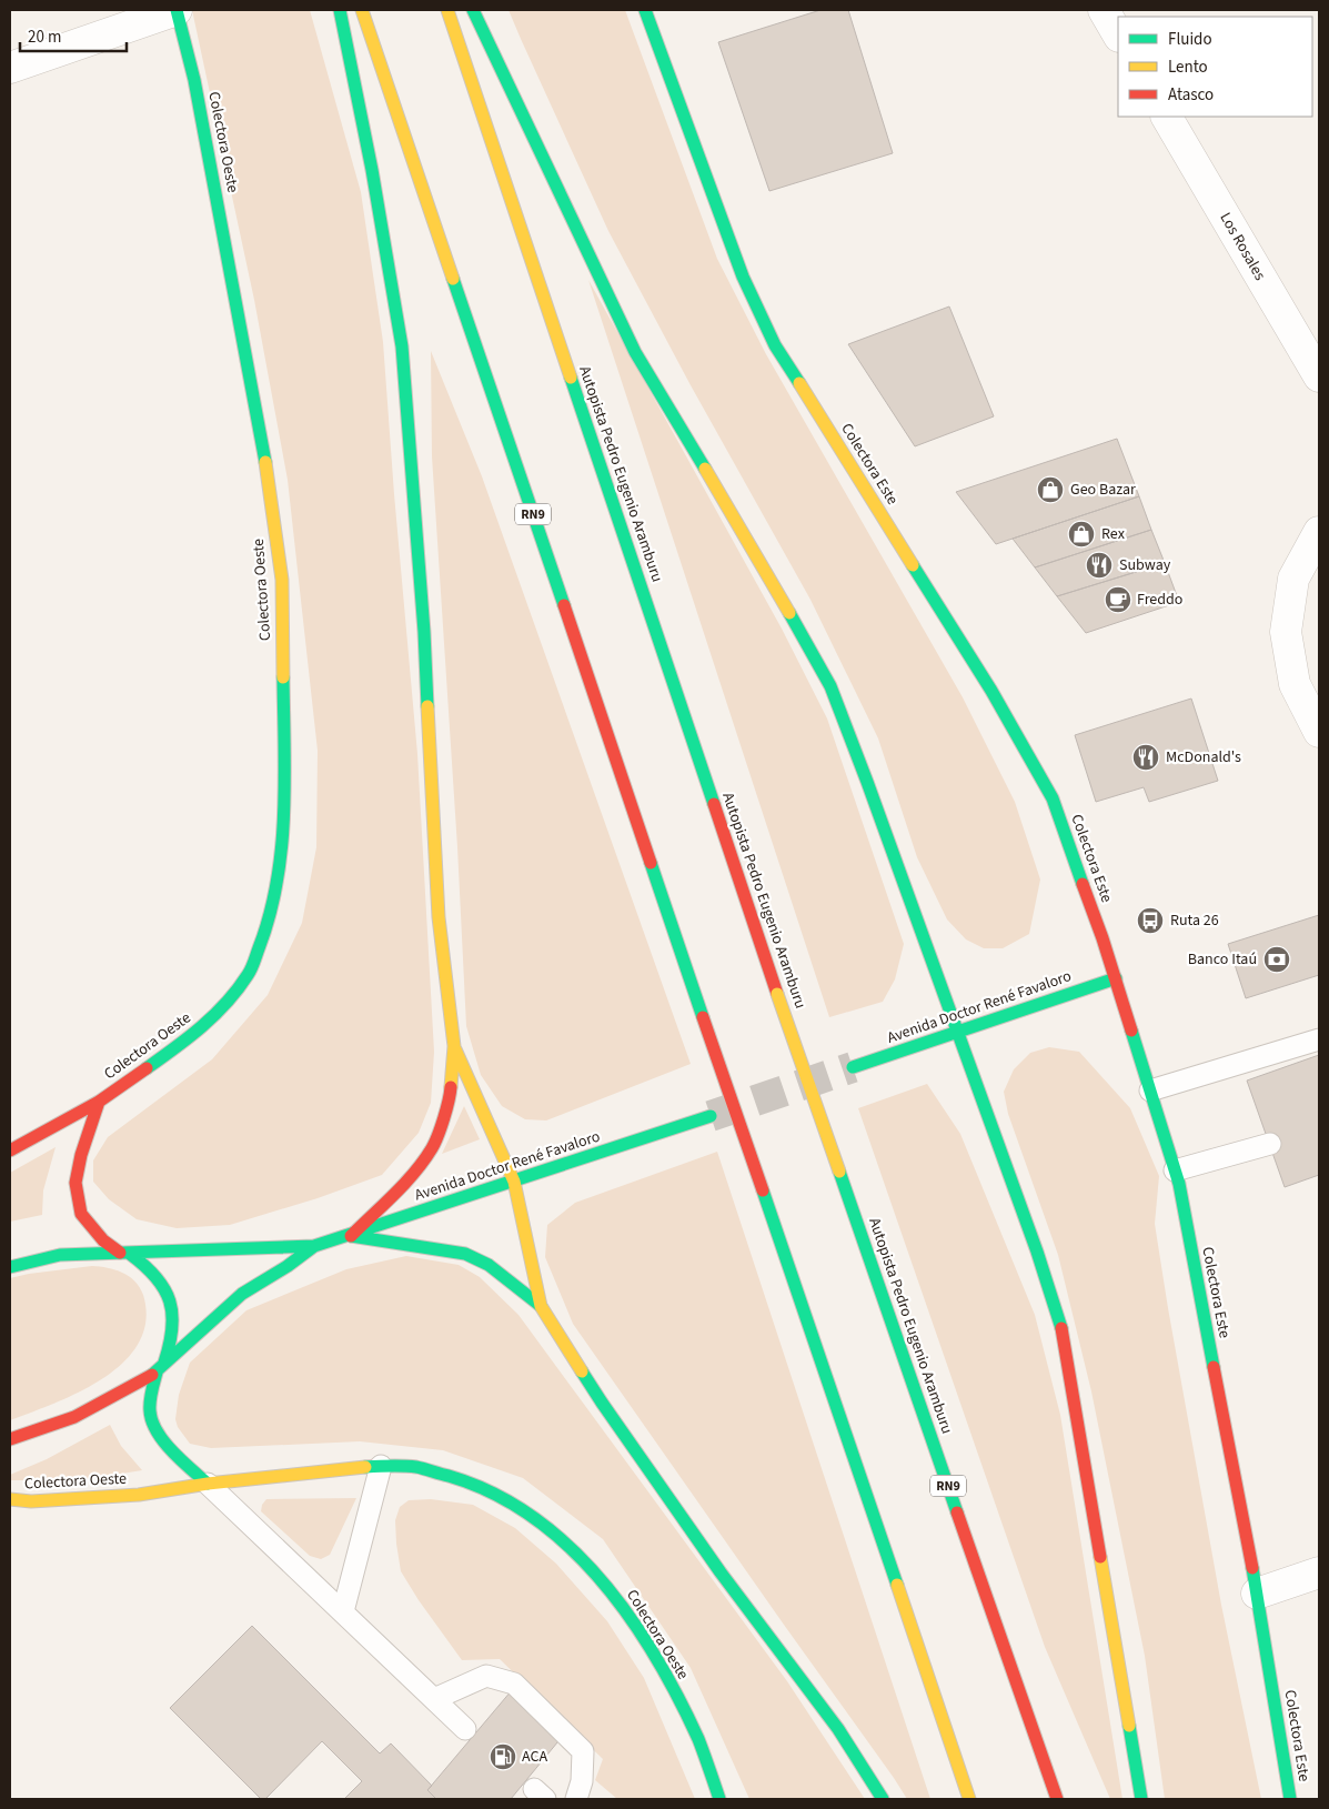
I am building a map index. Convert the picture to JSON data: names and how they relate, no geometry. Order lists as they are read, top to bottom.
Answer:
{
  "streets": {
    "main road": [
      "Colectora Oeste",
      "Colectora Este",
      "Autopista Pedro Eugenio Aramburu",
      "RN9",
      "Avenida Doctor René Favaloro"
    ],
    "street": ["Los Rosales"]
  },
  "crossings": [
    ["Colectora Oeste", "Avenida Doctor René Favaloro"],
    ["Colectora Este", "Avenida Doctor René Favaloro"]
  ],
  "places": {
    "shop": ["Geo Bazar", "Rex"],
    "restaurant": ["Subway", "McDonald's"],
    "cafe": ["Freddo"],
    "bus stop": ["Ruta 26"],
    "bank": ["Banco Itaú"],
    "fuel station": ["ACA"]
  },
  "legend": ["Fluido", "Lento", "Atasco"],
  "scale_bar": "20 m"
}
